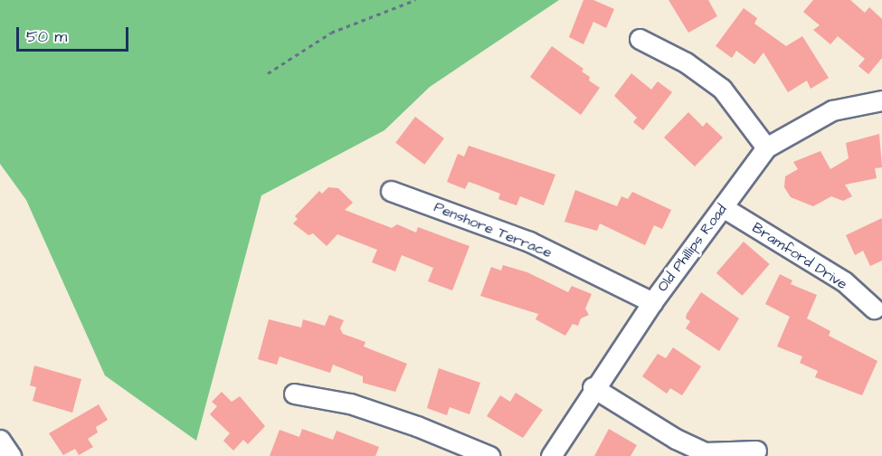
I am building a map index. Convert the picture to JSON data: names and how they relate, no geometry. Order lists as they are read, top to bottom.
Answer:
{
  "streets": {
    "street": ["Penshore Terrace", "Old Phillips Road", "Bramford Drive"]
  },
  "crossings": [
    ["Penshore Terrace", "Old Phillips Road"],
    ["Old Phillips Road", "Bramford Drive"]
  ],
  "scale_bar": "50 m"
}
